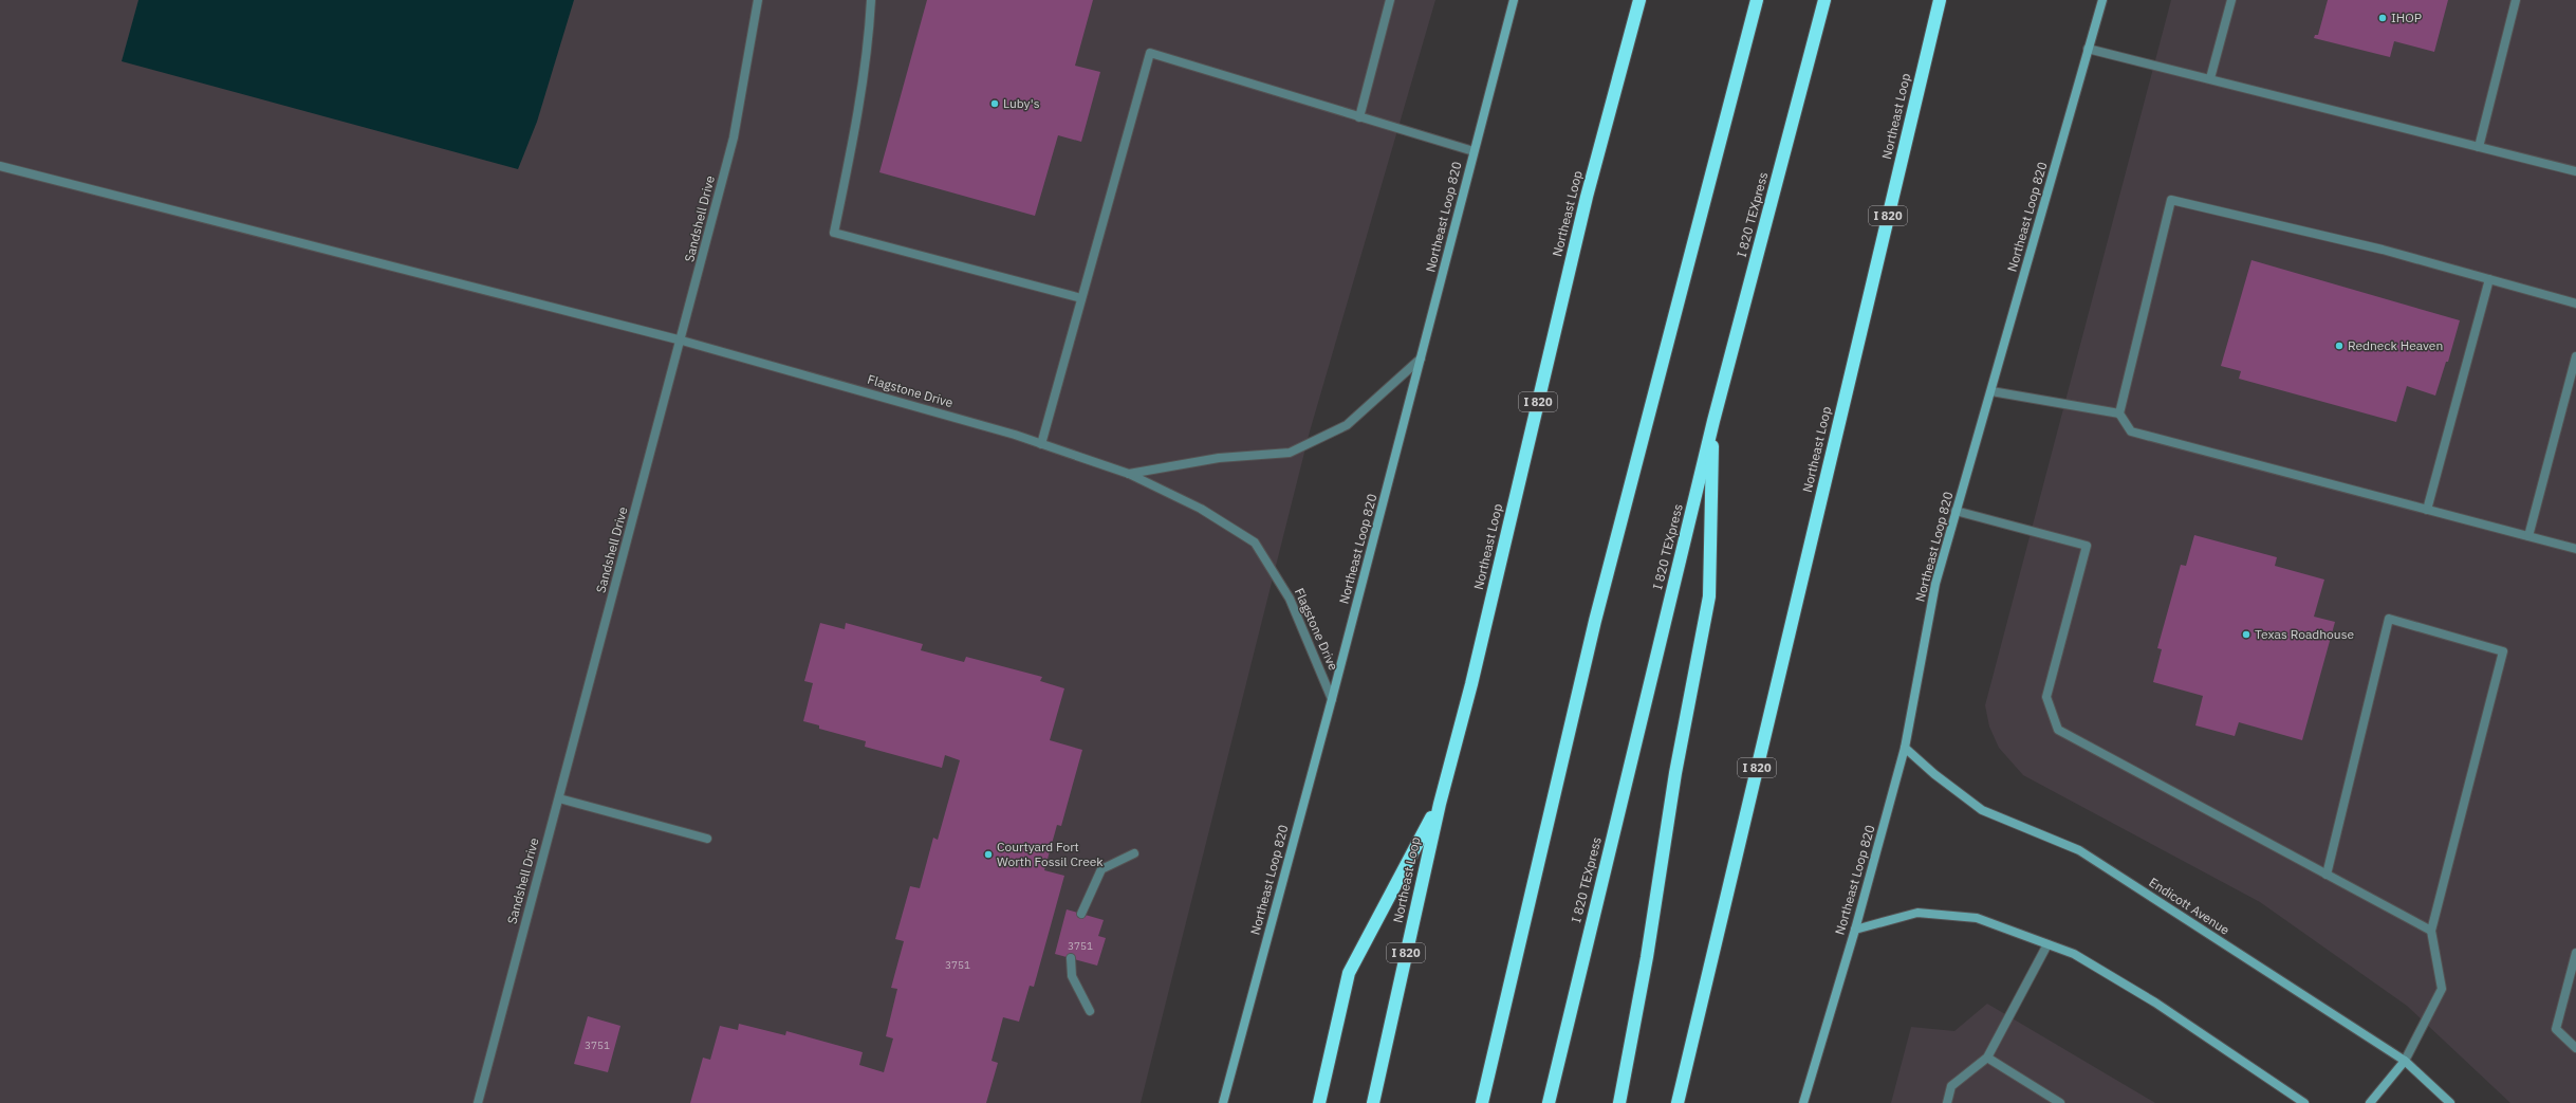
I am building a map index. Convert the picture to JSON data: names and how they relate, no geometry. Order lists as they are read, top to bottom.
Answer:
{
  "streets": {
    "highway": ["Northeast Loop", "I 820 TEXpress", "I 820"],
    "main road": ["Northeast Loop 820", "Endicott Avenue"],
    "street": ["Sandshell Drive", "Flagstone Drive"]
  },
  "crossings": [
    ["Northeast Loop 820", "Flagstone Drive"],
    ["Northeast Loop 820", "Endicott Avenue"],
    ["Sandshell Drive", "Flagstone Drive"]
  ],
  "places": [
    "IHOP",
    "Luby's",
    "Redneck Heaven",
    "Texas Roadhouse",
    "Courtyard Fort Worth Fossil Creek"
  ],
  "house_numbers": ["3751", "3751", "3751"]
}
